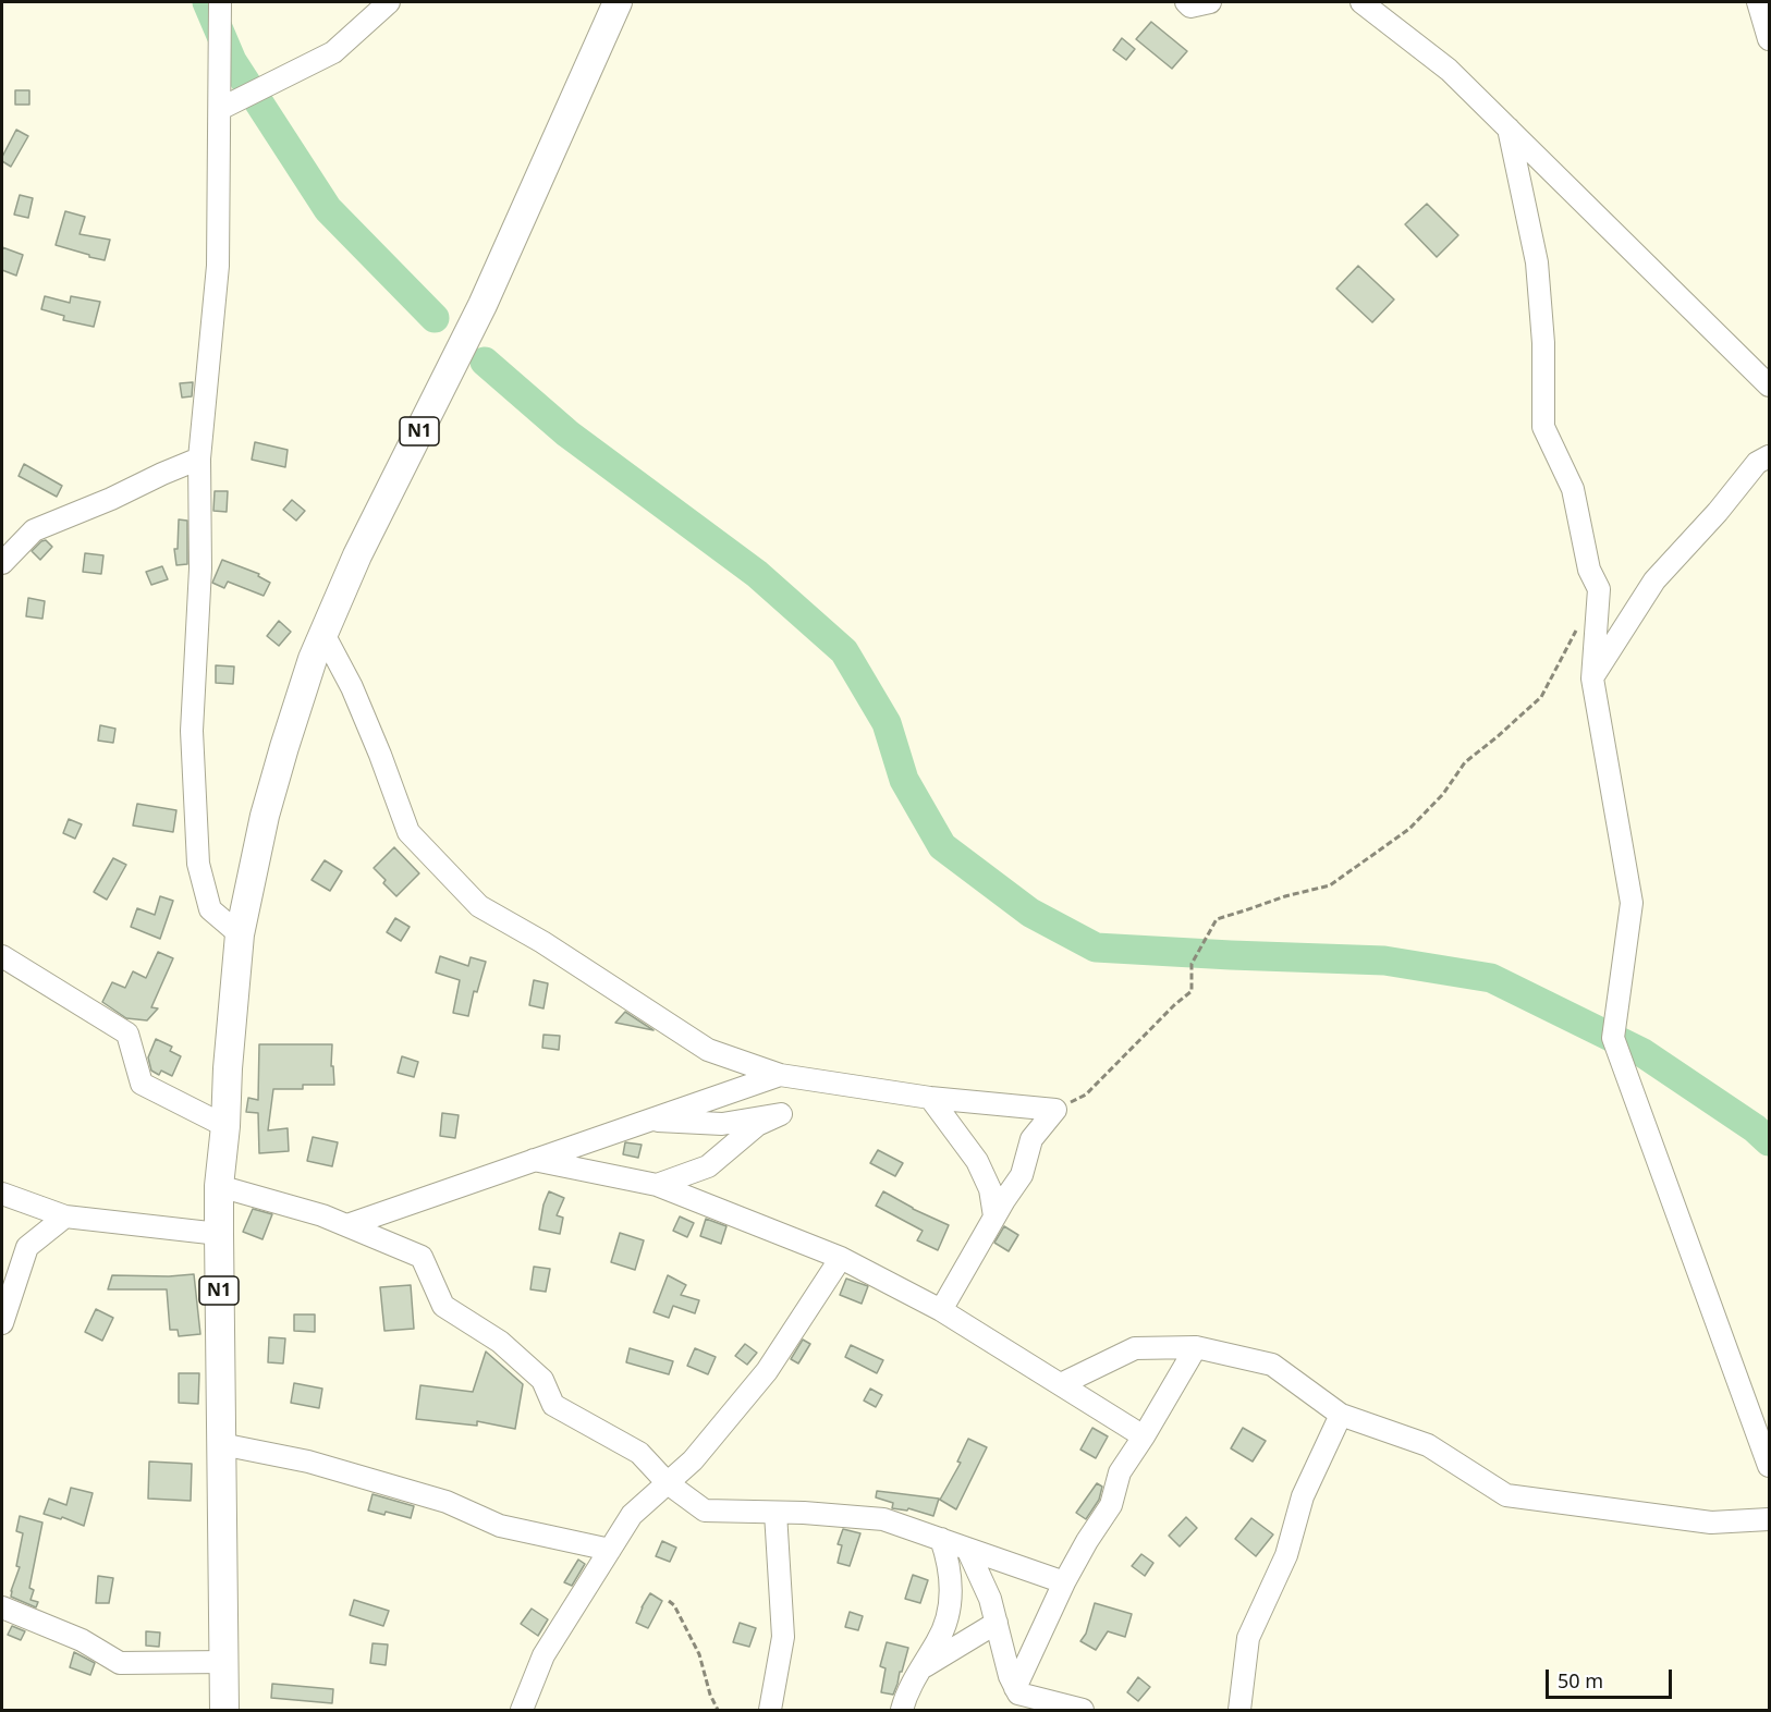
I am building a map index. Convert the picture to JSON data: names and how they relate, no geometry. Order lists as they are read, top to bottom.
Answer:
{
  "streets": {
    "main road": ["N1"]
  },
  "scale_bar": "50 m"
}
